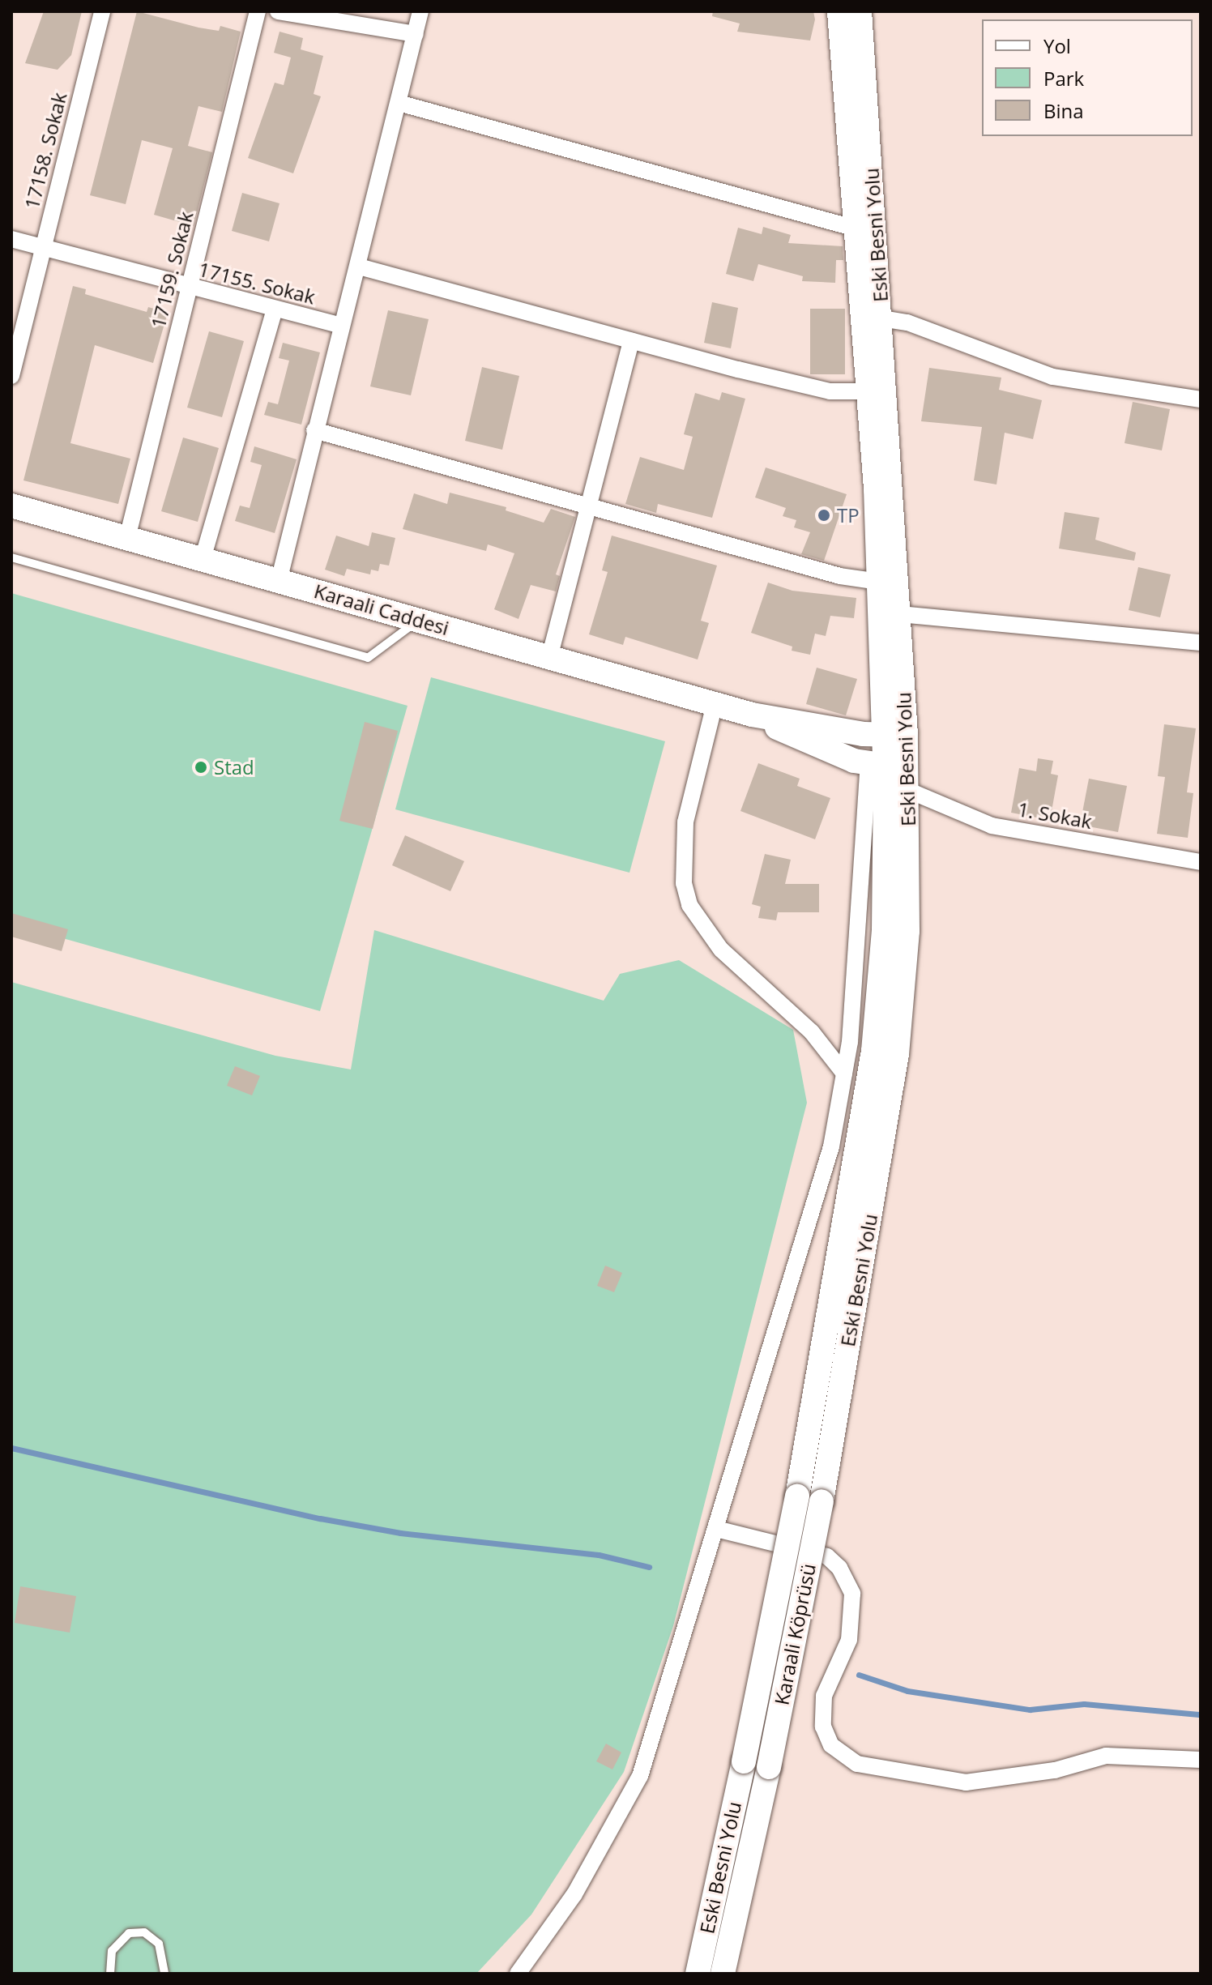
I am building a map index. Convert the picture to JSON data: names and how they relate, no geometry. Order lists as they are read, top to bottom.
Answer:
{
  "streets": {
    "main road": ["Eski Besni Yolu", "Karaali Caddesi", "Karaali Köprüsü"],
    "street": [
      "17158. Sokak",
      "17159. Sokak",
      "17155. Sokak",
      "1. Sokak"
    ]
  },
  "crossings": [
    ["17158. Sokak", "17155. Sokak"],
    ["Eski Besni Yolu", "1. Sokak"],
    ["Eski Besni Yolu", "Karaali Köprüsü"],
    ["17159. Sokak", "17155. Sokak"],
    ["17159. Sokak", "Karaali Caddesi"]
  ],
  "places": ["TP", "Stad"],
  "legend": ["Yol", "Park", "Bina"]
}
